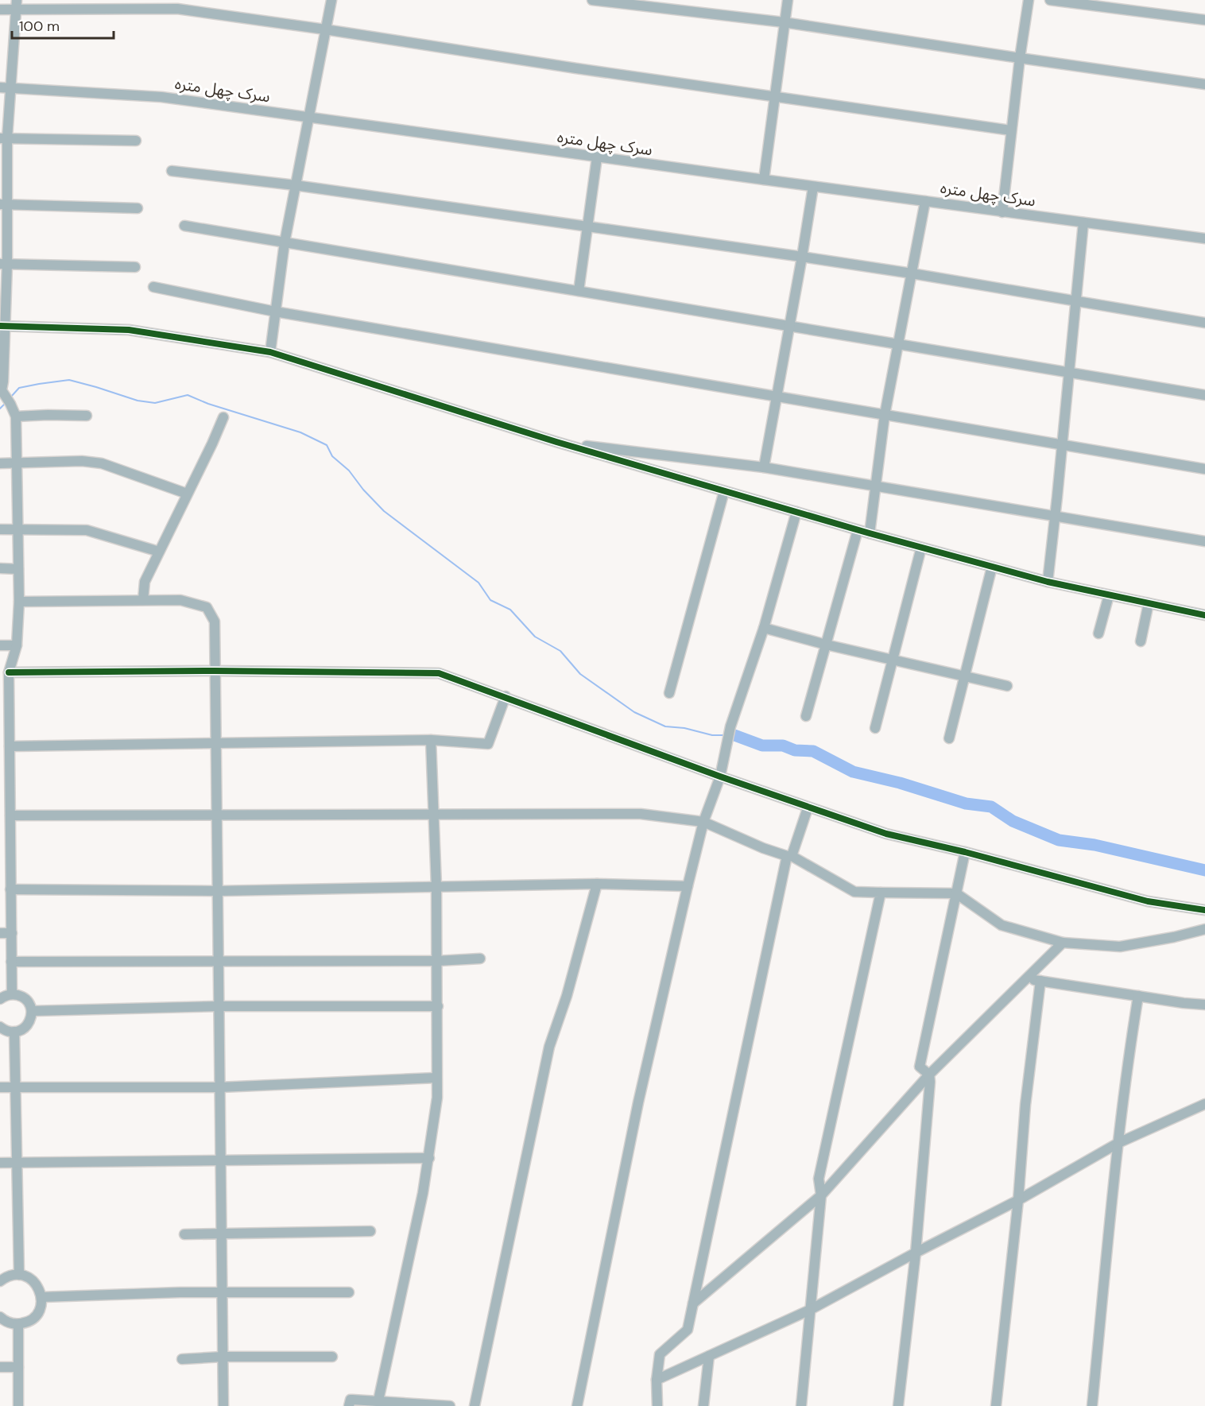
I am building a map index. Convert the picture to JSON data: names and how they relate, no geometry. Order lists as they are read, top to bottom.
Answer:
{
  "streets": {
    "street": ["سرک چهل متره"]
  },
  "scale_bar": "100 m"
}
